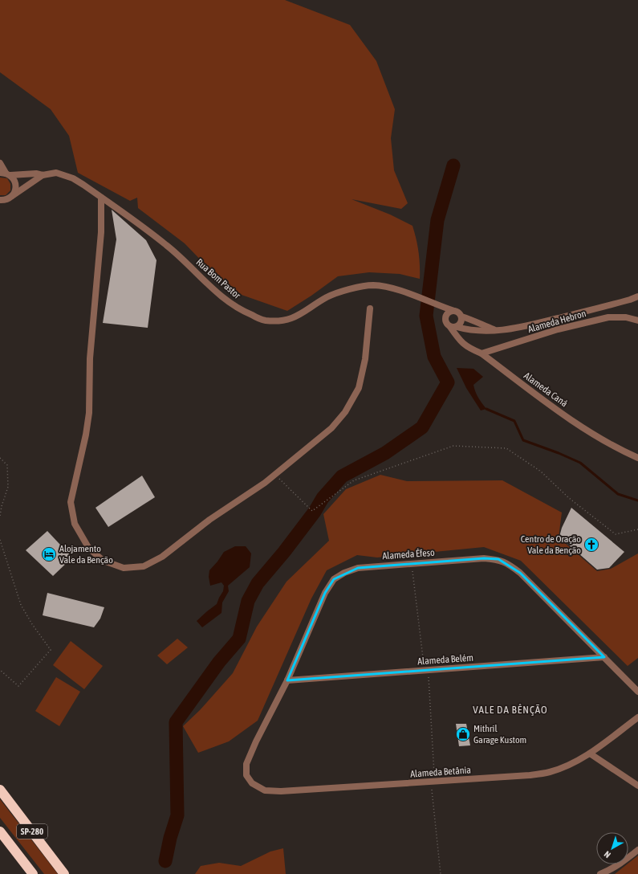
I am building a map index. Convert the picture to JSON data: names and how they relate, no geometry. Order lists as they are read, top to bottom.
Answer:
{
  "streets": {
    "highway": ["SP-280"],
    "street": [
      "Rua Bom Pastor",
      "Alameda Hebron",
      "Alameda Caná",
      "Alameda Éfeso",
      "Alameda Belém",
      "Alameda Betânia"
    ]
  },
  "crossings": [
    ["Alameda Hebron", "Alameda Caná"],
    ["Alameda Éfeso", "Alameda Belém"],
    ["Alameda Éfeso", "Alameda Betânia"]
  ],
  "districts": ["VALE DA BÊNÇÃO"],
  "places": {
    "church": ["Centro de Oração Vale da Benção"],
    "hotel": ["Alojamento Vale da Benção"],
    "shop": ["Mithril Garage Kustom"]
  },
  "north": "bottom left"
}
